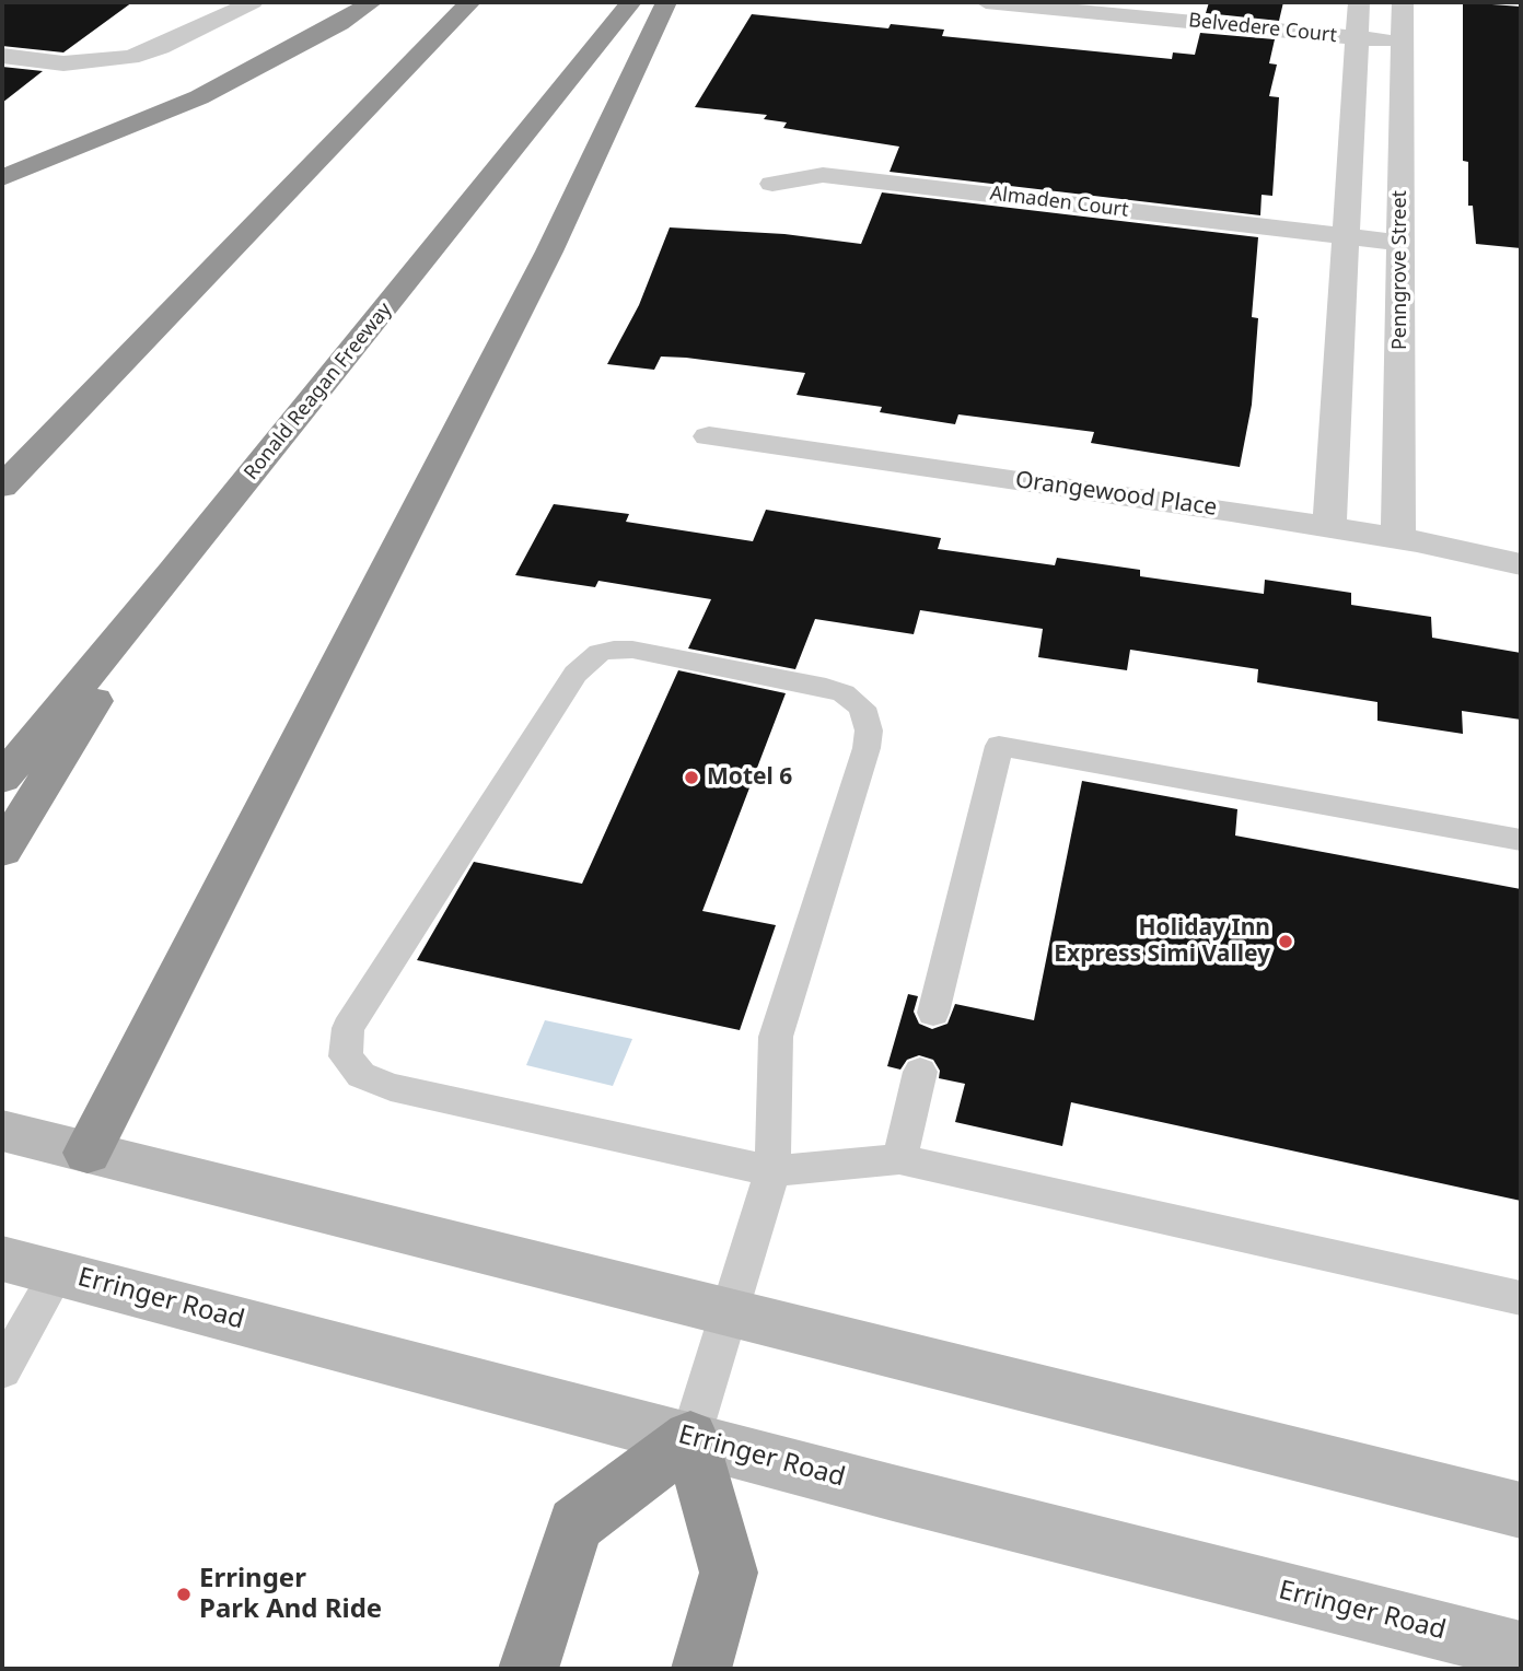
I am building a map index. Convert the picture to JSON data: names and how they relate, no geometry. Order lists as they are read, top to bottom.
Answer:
{
  "streets": {
    "highway": ["Ronald Reagan Freeway"],
    "main road": ["Erringer Road"],
    "street": [
      "Belvedere Court",
      "Almaden Court",
      "Penngrove Street",
      "Orangewood Place"
    ]
  },
  "crossings": [
    ["Belvedere Court", "Penngrove Street"],
    ["Almaden Court", "Penngrove Street"],
    ["Penngrove Street", "Orangewood Place"]
  ],
  "places": ["Motel 6", "Holiday Inn Express Simi Valley", "Erringer Park And Ride"]
}
